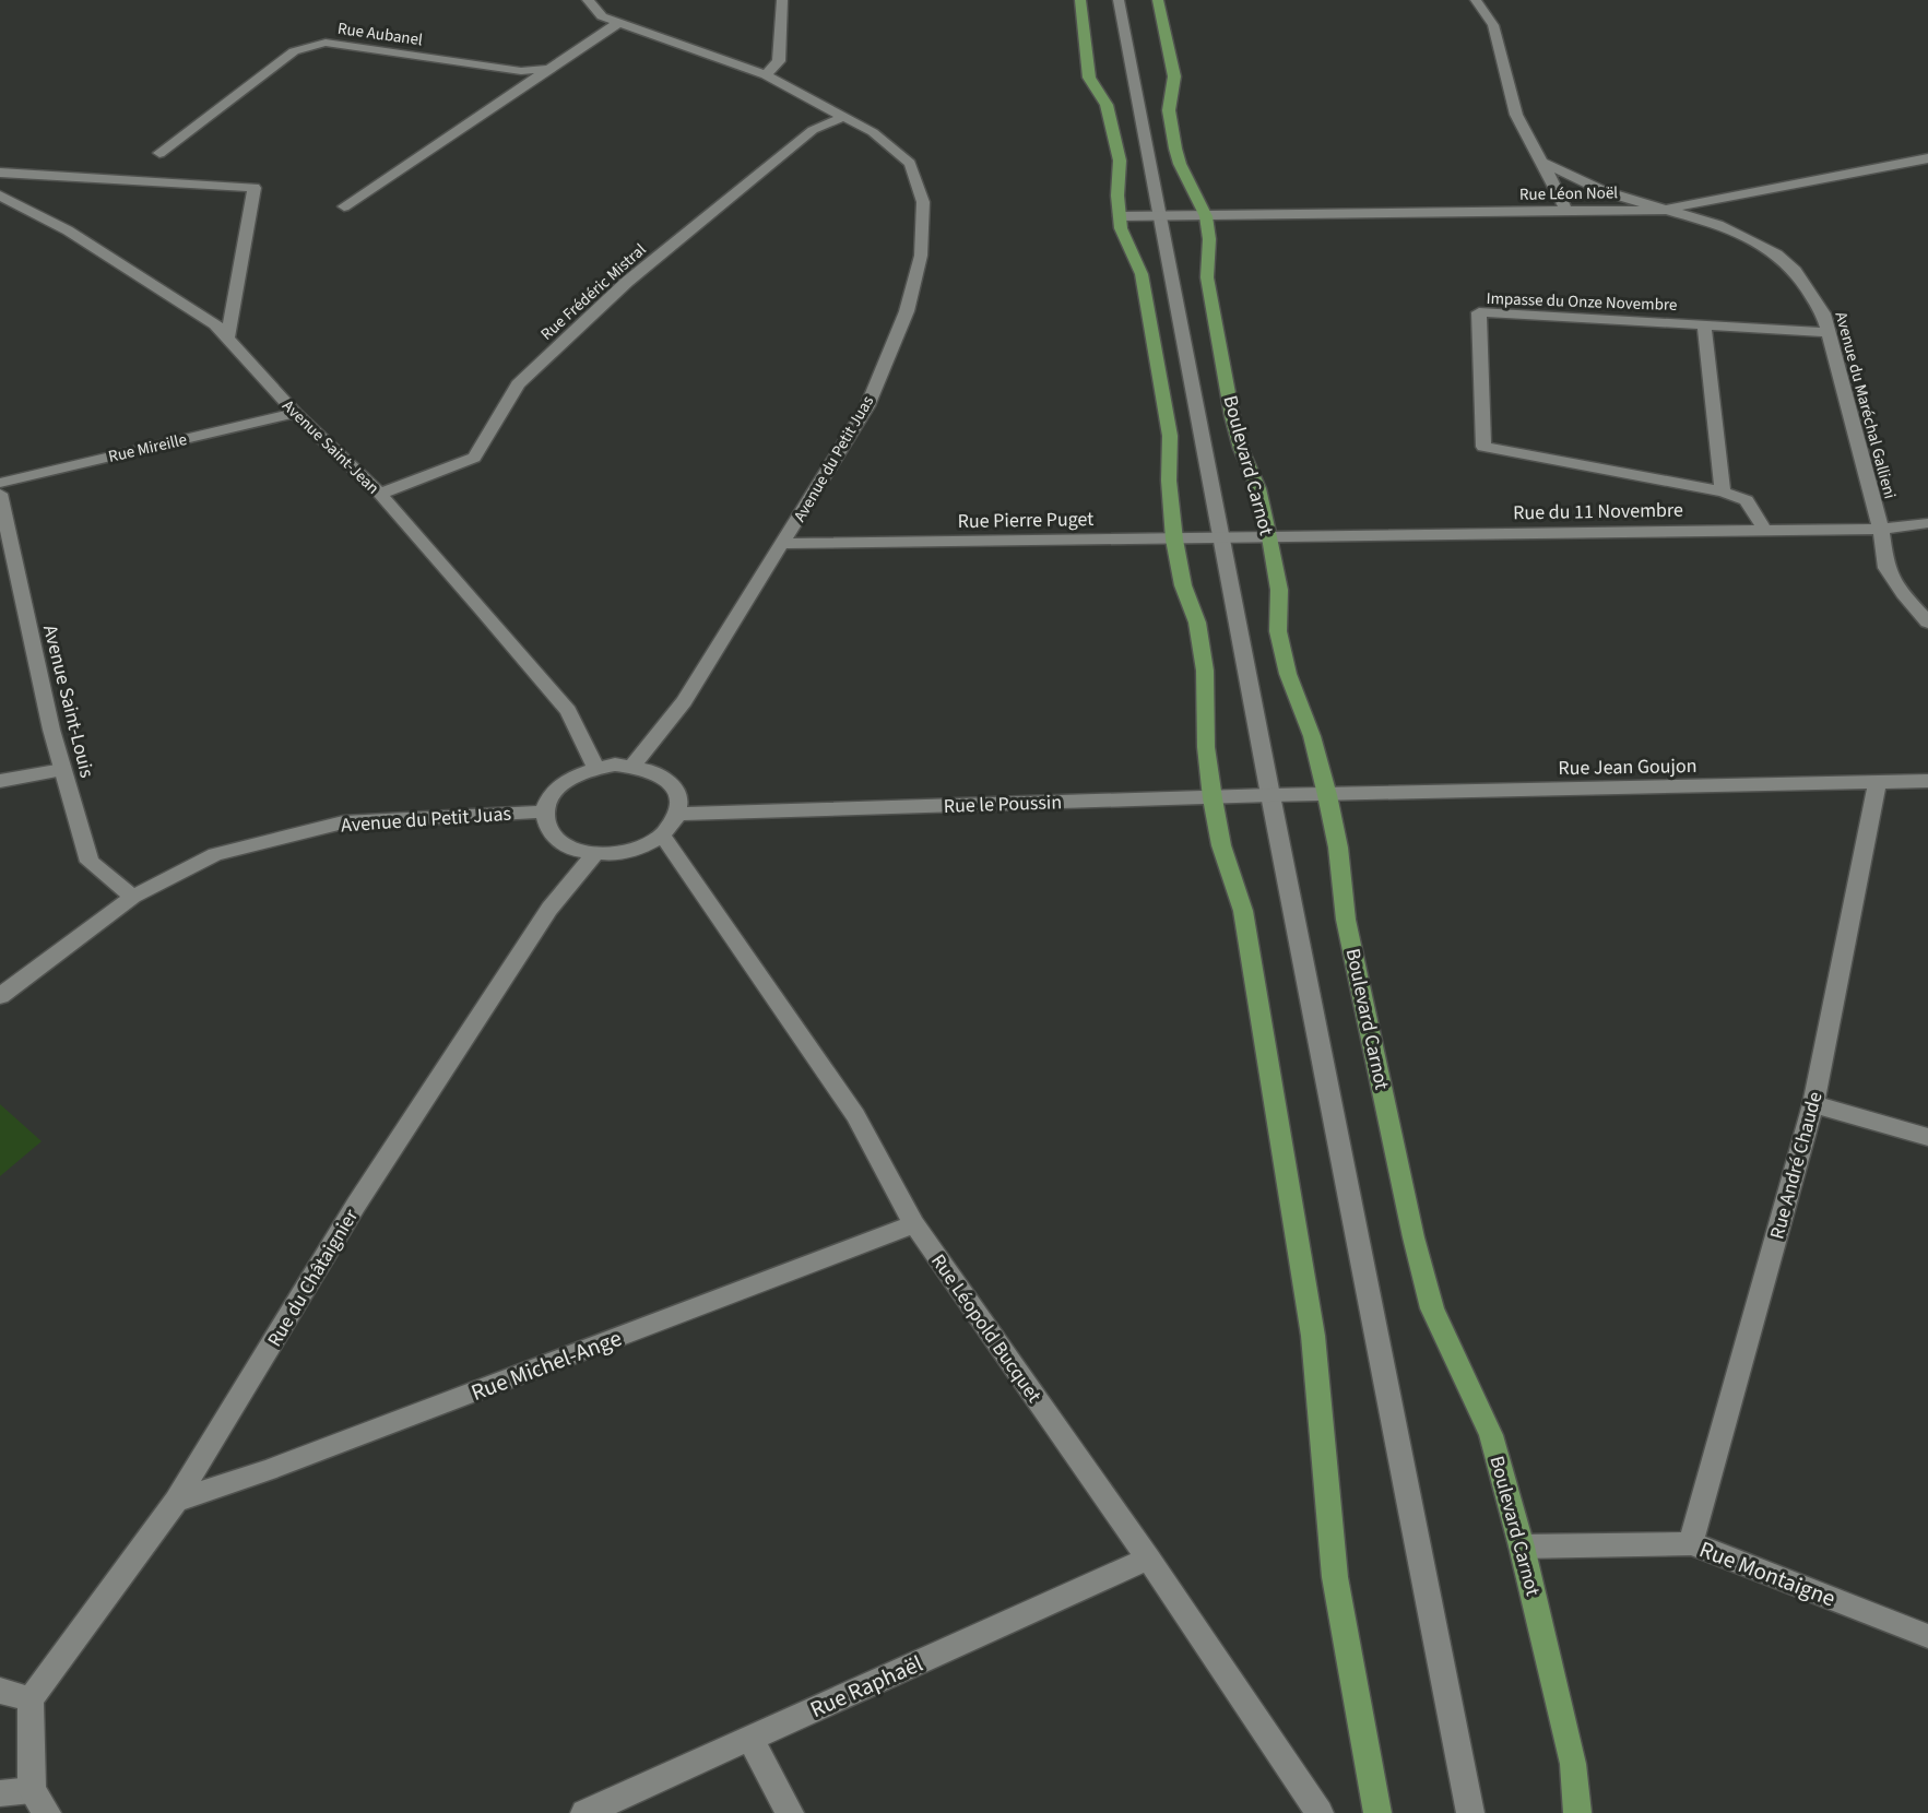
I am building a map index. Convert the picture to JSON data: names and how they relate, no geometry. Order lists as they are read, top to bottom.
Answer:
{
  "streets": {
    "main road": ["Boulevard Carnot"],
    "street": [
      "Rue Aubanel",
      "Rue Léon Noël",
      "Rue Frédéric Mistral",
      "Impasse du Onze Novembre",
      "Avenue du Maréchal Gallieni",
      "Avenue Saint-Jean",
      "Rue Mireille",
      "Avenue du Petit Juas",
      "Rue du 11 Novembre",
      "Rue Pierre Puget",
      "Avenue Saint-Louis",
      "Rue Jean Goujon",
      "Rue le Poussin",
      "Rue André Chaude",
      "Rue du Châtaignier",
      "Rue Léopold Bucquet",
      "Rue Michel-Ange",
      "Rue Montaigne",
      "Rue Raphaël"
    ]
  },
  "crossings": [
    ["Rue Léon Noël", "Avenue du Maréchal Gallieni"],
    ["Rue Léon Noël", "Boulevard Carnot"],
    ["Rue Frédéric Mistral", "Avenue Saint-Jean"],
    ["Rue Frédéric Mistral", "Avenue du Petit Juas"],
    ["Impasse du Onze Novembre", "Avenue du Maréchal Gallieni"],
    ["Impasse du Onze Novembre", "Rue du 11 Novembre"],
    ["Avenue du Maréchal Gallieni", "Rue du 11 Novembre"],
    ["Avenue Saint-Jean", "Rue Mireille"],
    ["Avenue Saint-Jean", "Avenue du Petit Juas"],
    ["Avenue Saint-Jean", "Rue le Poussin"],
    ["Avenue Saint-Jean", "Rue du Châtaignier"],
    ["Avenue Saint-Jean", "Rue Léopold Bucquet"],
    ["Avenue du Petit Juas", "Rue Pierre Puget"],
    ["Avenue du Petit Juas", "Avenue Saint-Louis"],
    ["Avenue du Petit Juas", "Rue le Poussin"],
    ["Avenue du Petit Juas", "Rue du Châtaignier"],
    ["Avenue du Petit Juas", "Rue Léopold Bucquet"],
    ["Boulevard Carnot", "Rue du 11 Novembre"],
    ["Boulevard Carnot", "Rue Pierre Puget"],
    ["Boulevard Carnot", "Rue Jean Goujon"],
    ["Boulevard Carnot", "Rue le Poussin"],
    ["Boulevard Carnot", "Rue Montaigne"],
    ["Rue du 11 Novembre", "Rue Pierre Puget"],
    ["Rue Jean Goujon", "Rue le Poussin"],
    ["Rue Jean Goujon", "Rue André Chaude"],
    ["Rue le Poussin", "Rue du Châtaignier"],
    ["Rue le Poussin", "Rue Léopold Bucquet"],
    ["Rue André Chaude", "Rue Montaigne"],
    ["Rue du Châtaignier", "Rue Léopold Bucquet"],
    ["Rue du Châtaignier", "Rue Michel-Ange"],
    ["Rue Léopold Bucquet", "Rue Michel-Ange"],
    ["Rue Léopold Bucquet", "Rue Raphaël"]
  ]
}
